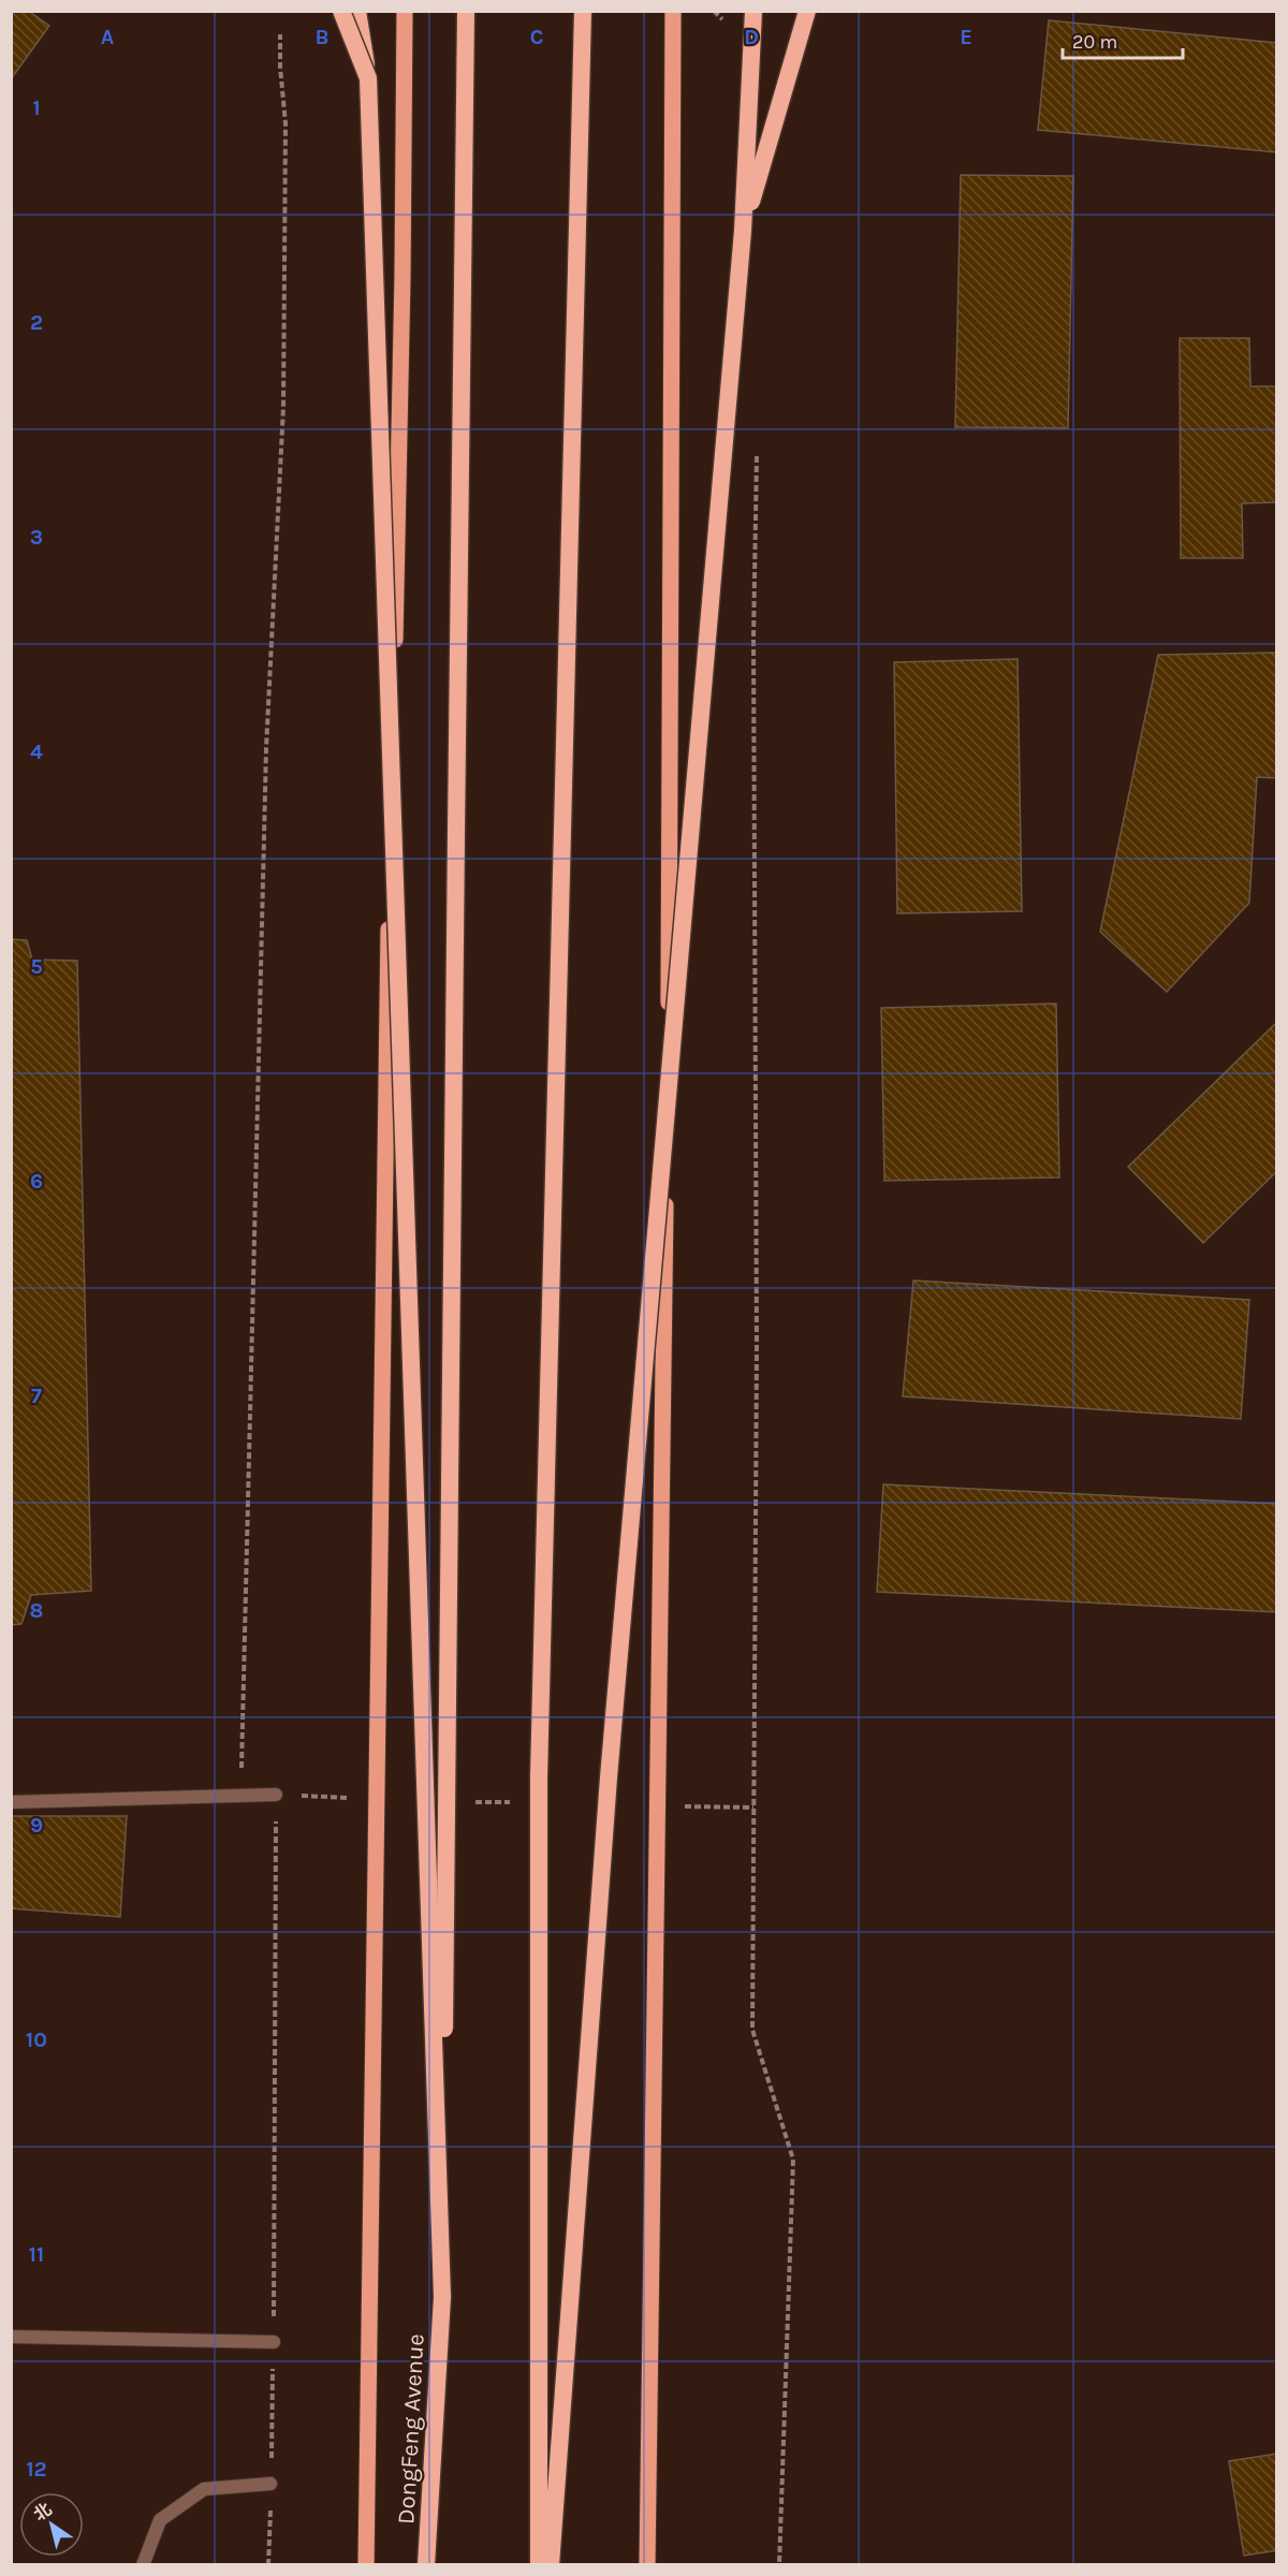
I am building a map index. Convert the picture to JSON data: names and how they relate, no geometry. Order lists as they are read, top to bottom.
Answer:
{
  "streets": {
    "highway": ["DongFeng Avenue"]
  },
  "scale_bar": "20 m",
  "north": "top left",
  "grid": {
    "columns": [
      "A",
      "B",
      "C",
      "D",
      "E"
    ],
    "rows": [
      "1",
      "2",
      "3",
      "4",
      "5",
      "6",
      "7",
      "8",
      "9",
      "10",
      "11",
      "12"
    ]
  }
}
